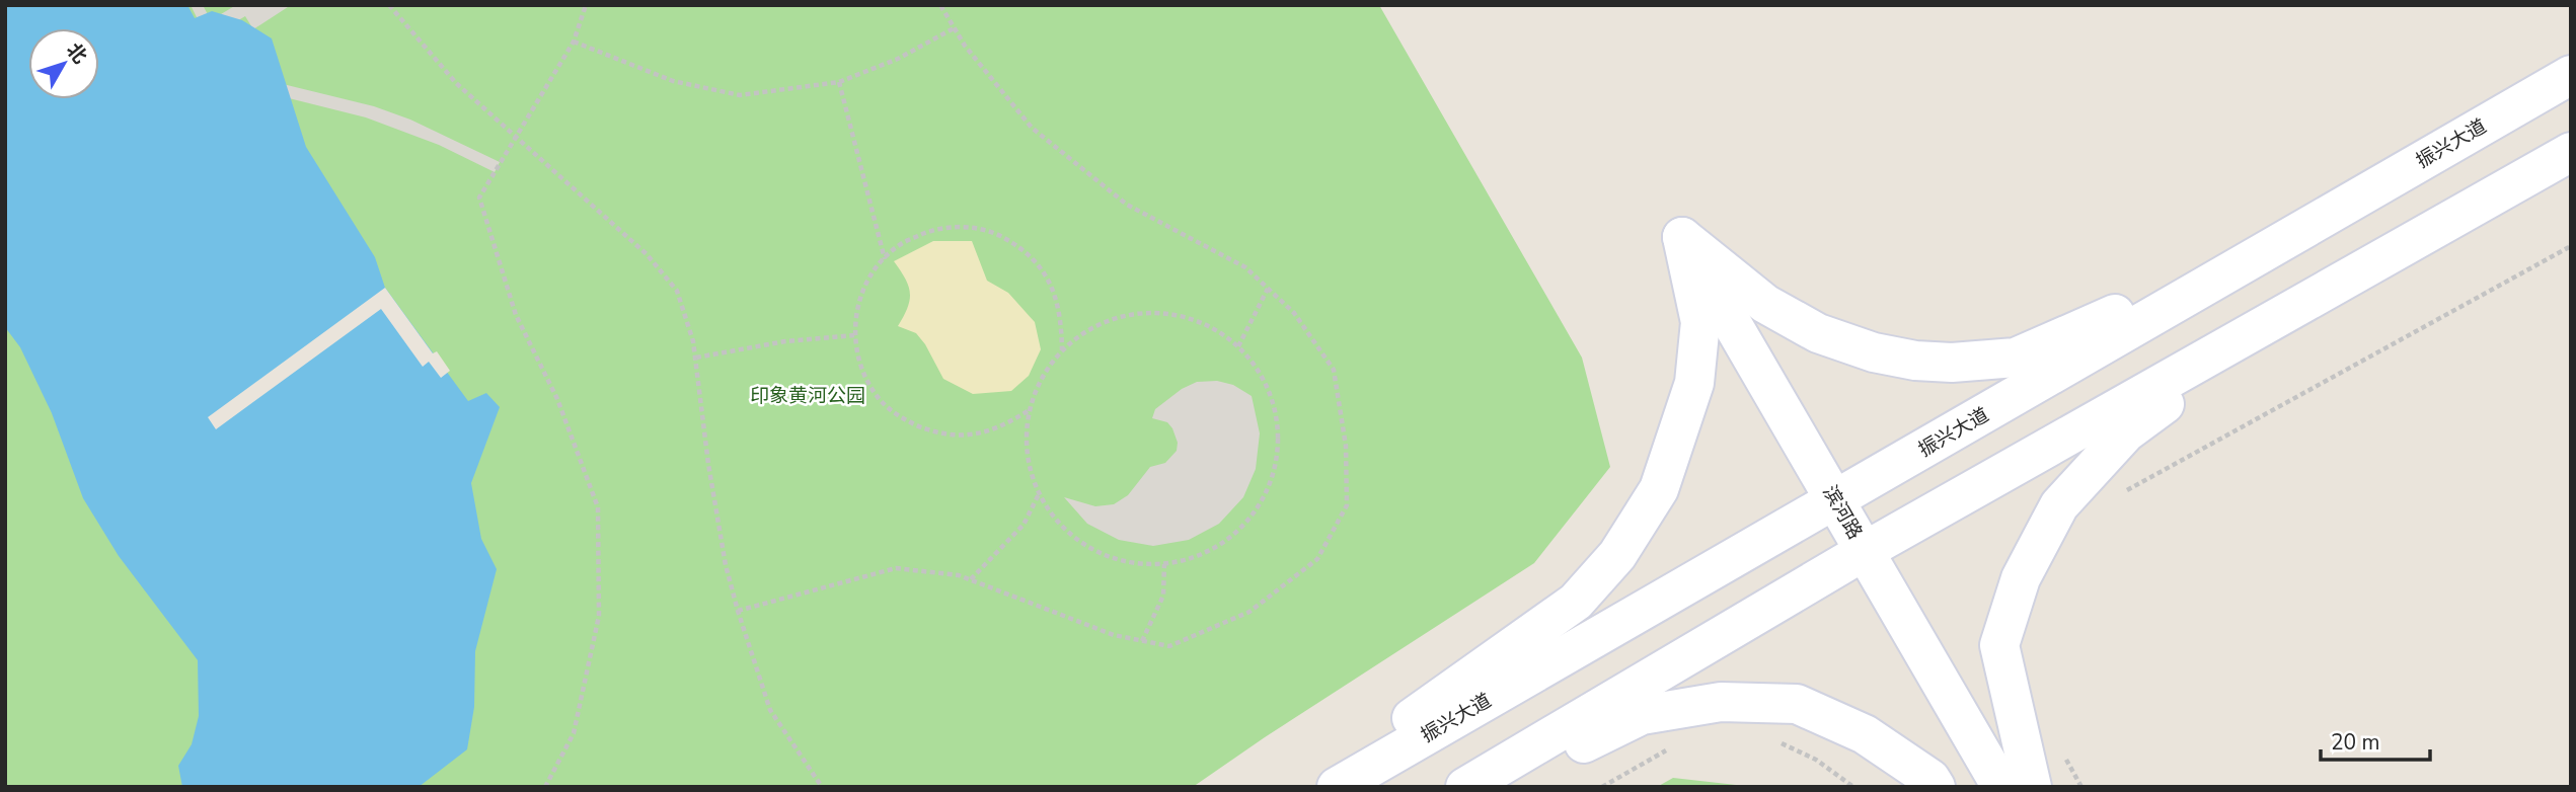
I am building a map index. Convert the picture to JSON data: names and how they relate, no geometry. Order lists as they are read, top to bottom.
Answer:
{
  "streets": {
    "main road": ["振兴大道", "滨河路"]
  },
  "crossings": [
    ["振兴大道", "滨河路"]
  ],
  "parks": ["印象黄河公园"],
  "scale_bar": "20 m",
  "north": "top right"
}
